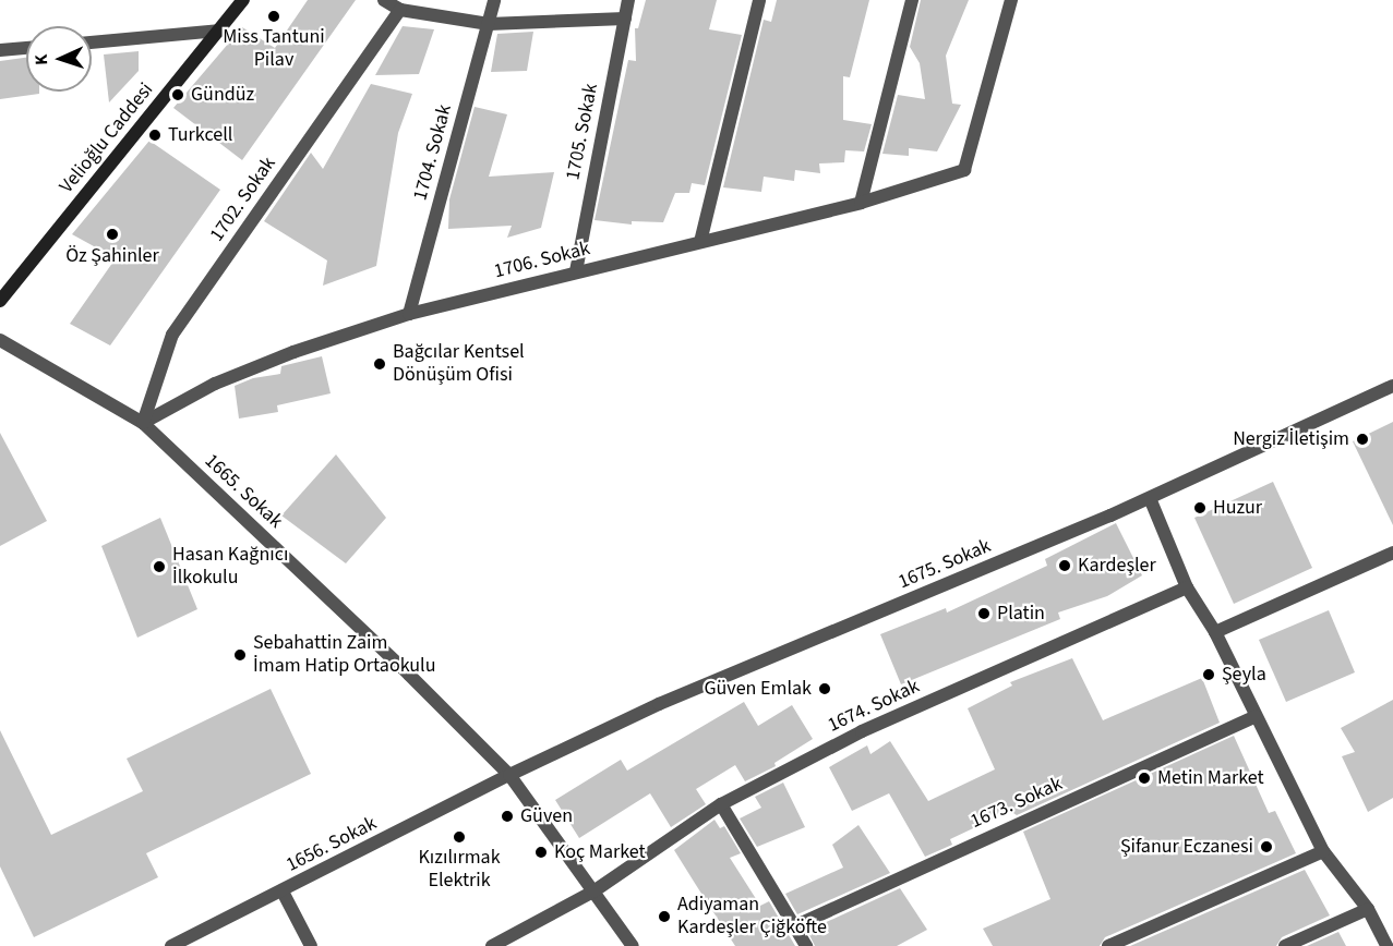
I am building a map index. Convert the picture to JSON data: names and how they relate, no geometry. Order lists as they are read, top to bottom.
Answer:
{
  "streets": {
    "street": [
      "1705. Sokak",
      "Velioğlu Caddesi",
      "1704. Sokak",
      "1702. Sokak",
      "1706. Sokak",
      "1665. Sokak",
      "1675. Sokak",
      "1674. Sokak",
      "1673. Sokak",
      "1656. Sokak"
    ]
  },
  "crossings": [
    ["1705. Sokak", "1706. Sokak"],
    ["1704. Sokak", "1706. Sokak"],
    ["1702. Sokak", "1706. Sokak"],
    ["1702. Sokak", "1665. Sokak"],
    ["1706. Sokak", "1665. Sokak"],
    ["1665. Sokak", "1675. Sokak"],
    ["1665. Sokak", "1674. Sokak"],
    ["1665. Sokak", "1656. Sokak"],
    ["1675. Sokak", "1656. Sokak"]
  ],
  "places": [
    "Miss Tantuni Pilav",
    "Gündüz",
    "Turkcell",
    "Öz Şahinler",
    "Bağcılar Kentsel Dönüşüm Ofisi",
    "Nergiz İletişim",
    "Huzur",
    "Kardeşler",
    "Hasan Kağnıcı İlkokulu",
    "Platin",
    "Sebahattin Zaim İmam Hatip Ortaokulu",
    "Şeyla",
    "Güven Emlak",
    "Metin Market",
    "Güven",
    "Kızılırmak Elektrik",
    "Şifanur Eczanesi",
    "Koç Market",
    "Adiyaman Kardeşler Çiğköfte"
  ],
  "north": "left"
}
